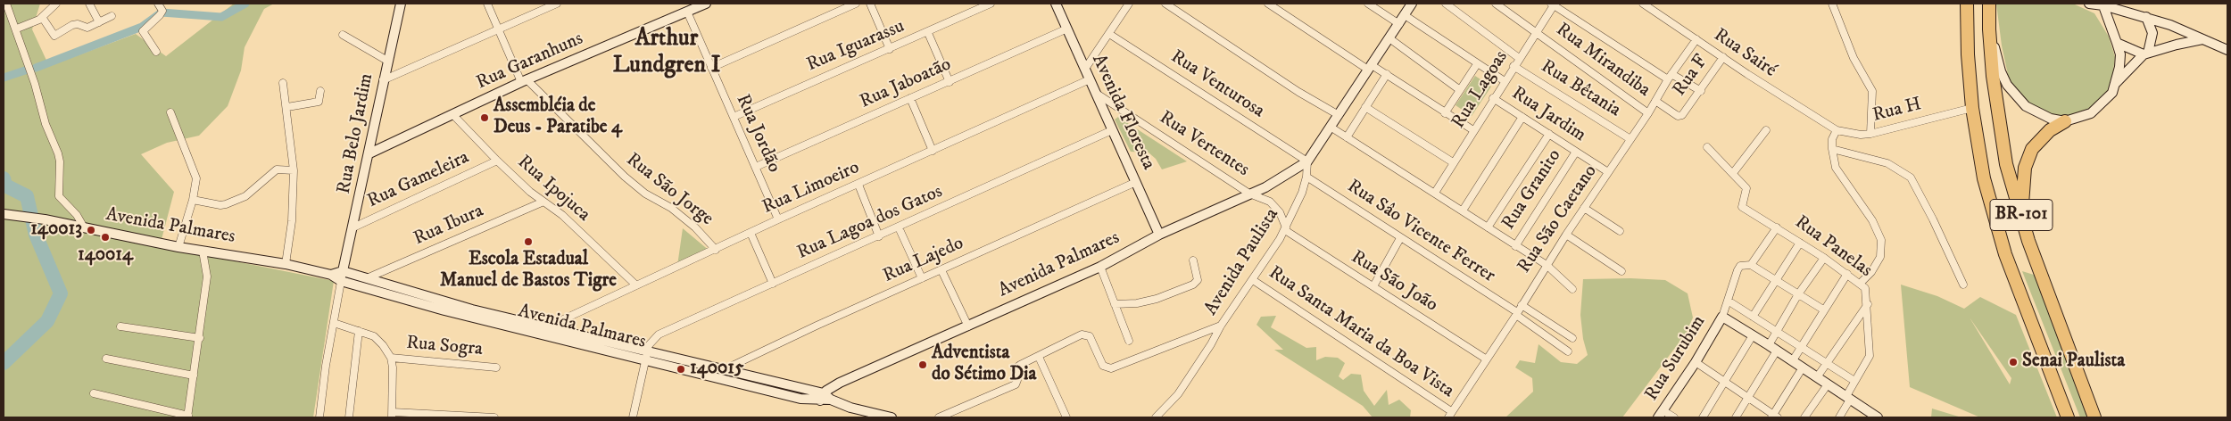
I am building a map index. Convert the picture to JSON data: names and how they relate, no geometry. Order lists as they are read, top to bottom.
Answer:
{
  "streets": {
    "highway": ["BR-101"],
    "main road": [
      "Rua Garanhuns",
      "Avenida Floresta",
      "Rua Belo Jardim",
      "Avenida Palmares",
      "Rua Surubim"
    ],
    "street": [
      "Rua Iguarassu",
      "Rua Sairé",
      "Rua Mirandiba",
      "Rua F",
      "Rua Jaboatão",
      "Rua Venturosa",
      "Rua Bêtania",
      "Rua Lagoas",
      "Rua H",
      "Rua Jardim",
      "Rua Jordão",
      "Rua Vertentes",
      "Rua Gameleira",
      "Rua Limoeiro",
      "Rua Ipojuca",
      "Rua São Jorge",
      "Rua Granito",
      "Rua São Caetano",
      "Rua Lagoa dos Gatos",
      "Rua Ibura",
      "Rua Sâo Vicente Ferrer",
      "Rua Panelas",
      "Rua Lajedo",
      "Avenida Paulista",
      "Rua São João",
      "Rua Santa Maria da Boa Vista",
      "Rua Sogra"
    ]
  },
  "crossings": [
    ["Rua Iguarassu", "Rua Jordão"],
    ["Rua Sairé", "Rua F"],
    ["Rua Sairé", "Rua H"],
    ["Rua Sairé", "Rua São Caetano"],
    ["Rua Mirandiba", "Rua Lagoas"],
    ["Rua Mirandiba", "Rua São Caetano"],
    ["Rua Garanhuns", "Rua Belo Jardim"],
    ["Rua Garanhuns", "Rua Jordão"],
    ["Rua Garanhuns", "Rua Ipojuca"],
    ["Rua Garanhuns", "Rua São Jorge"],
    ["Rua F", "Rua São Caetano"],
    ["Rua Jaboatão", "Avenida Floresta"],
    ["Rua Jaboatão", "Rua Jordão"],
    ["Rua Venturosa", "Avenida Palmares"],
    ["Rua Venturosa", "Avenida Paulista"],
    ["Rua Bêtania", "Rua Lagoas"],
    ["Rua Bêtania", "Rua São Caetano"],
    ["Rua Lagoas", "Rua Jardim"],
    ["Rua H", "BR-101"],
    ["Avenida Floresta", "Rua Vertentes"],
    ["Avenida Floresta", "Rua Limoeiro"],
    ["Avenida Floresta", "Rua Lagoa dos Gatos"],
    ["Avenida Floresta", "Avenida Palmares"],
    ["Avenida Floresta", "Rua Lajedo"],
    ["Rua Jardim", "Rua Granito"],
    ["Rua Jardim", "Rua São Caetano"],
    ["Rua Belo Jardim", "Rua Gameleira"],
    ["Rua Belo Jardim", "Avenida Palmares"],
    ["Rua Jordão", "Rua Limoeiro"],
    ["Rua Vertentes", "Avenida Palmares"],
    ["Rua Vertentes", "Avenida Paulista"],
    ["Rua Vertentes", "Rua São João"],
    ["Rua Gameleira", "Rua Ipojuca"],
    ["Rua Limoeiro", "Rua Ipojuca"],
    ["Rua Limoeiro", "Rua São Jorge"],
    ["Rua Limoeiro", "Avenida Palmares"],
    ["Rua Ipojuca", "Rua Ibura"],
    ["Rua São Caetano", "Rua Sâo Vicente Ferrer"],
    ["Rua São Caetano", "Rua São João"],
    ["Rua São Caetano", "Rua Santa Maria da Boa Vista"],
    ["Rua Lagoa dos Gatos", "Avenida Palmares"],
    ["Rua Ibura", "Avenida Palmares"],
    ["Avenida Palmares", "Rua Lajedo"],
    ["Avenida Palmares", "Avenida Paulista"],
    ["Rua Sâo Vicente Ferrer", "Avenida Paulista"],
    ["Avenida Paulista", "Rua São João"],
    ["Avenida Paulista", "Rua Santa Maria da Boa Vista"]
  ],
  "districts": ["Arthur Lundgren I"],
  "places": [
    "Assembléia de Deus - Paratibe 4",
    "140013",
    "140014",
    "Escola Estadual Manuel de Bastos Tigre",
    "Senai Paulista",
    "Adventista do Sétimo Dia",
    "140015"
  ]
}
